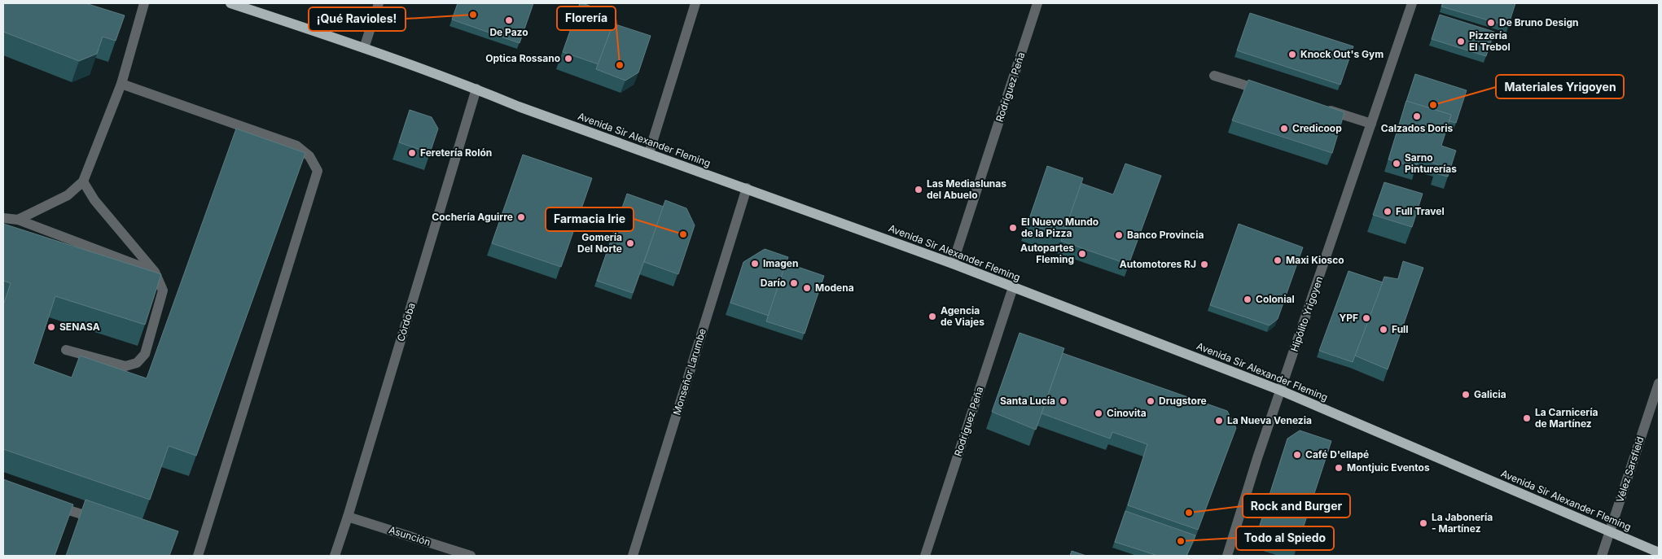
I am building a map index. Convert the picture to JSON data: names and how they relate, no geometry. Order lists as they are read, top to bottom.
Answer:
{
  "streets": {
    "main road": ["Avenida Sir Alexander Fleming"],
    "street": [
      "Rodríguez Peña",
      "Hipólito Yrigoyen",
      "Córdoba",
      "Monseñor Larumbe",
      "Vélez Sarsfield",
      "Asunción"
    ]
  },
  "crossings": [
    ["Rodríguez Peña", "Avenida Sir Alexander Fleming"],
    ["Avenida Sir Alexander Fleming", "Hipólito Yrigoyen"],
    ["Avenida Sir Alexander Fleming", "Córdoba"],
    ["Avenida Sir Alexander Fleming", "Monseñor Larumbe"],
    ["Avenida Sir Alexander Fleming", "Vélez Sarsfield"],
    ["Córdoba", "Asunción"]
  ],
  "places": [
    "¡Qué Ravioles!",
    "De Pazo",
    "De Bruno Design",
    "Pizzería El Trebol",
    "Knock Out's Gym",
    "Optica Rossano",
    "Florería",
    "Materiales Yrigoyen",
    "Calzados Doris",
    "Credicoop",
    "Feretería Rolón",
    "Sarno Pinturerías",
    "Las Mediaslunas del Abuelo",
    "Full Travel",
    "Cochería Aguirre",
    "El Nuevo Mundo de la Pizza",
    "Farmacia Irie",
    "Banco Provincia",
    "Gomería Del Norte",
    "Autopartes Fleming",
    "Maxi Kiosco",
    "Imagen",
    "Automotores RJ",
    "Darío",
    "Modena",
    "Colonial",
    "Agencia de Viajes",
    "YPF",
    "SENASA",
    "Full",
    "Galicia",
    "Santa Lucía",
    "Drugstore",
    "Cinovita",
    "La Carnicería de Martínez",
    "La Nueva Venezia",
    "Café D'ellapé",
    "Montjuic Eventos",
    "Rock and Burger",
    "La Jabonería - Martínez",
    "Todo al Spiedo"
  ]
}
